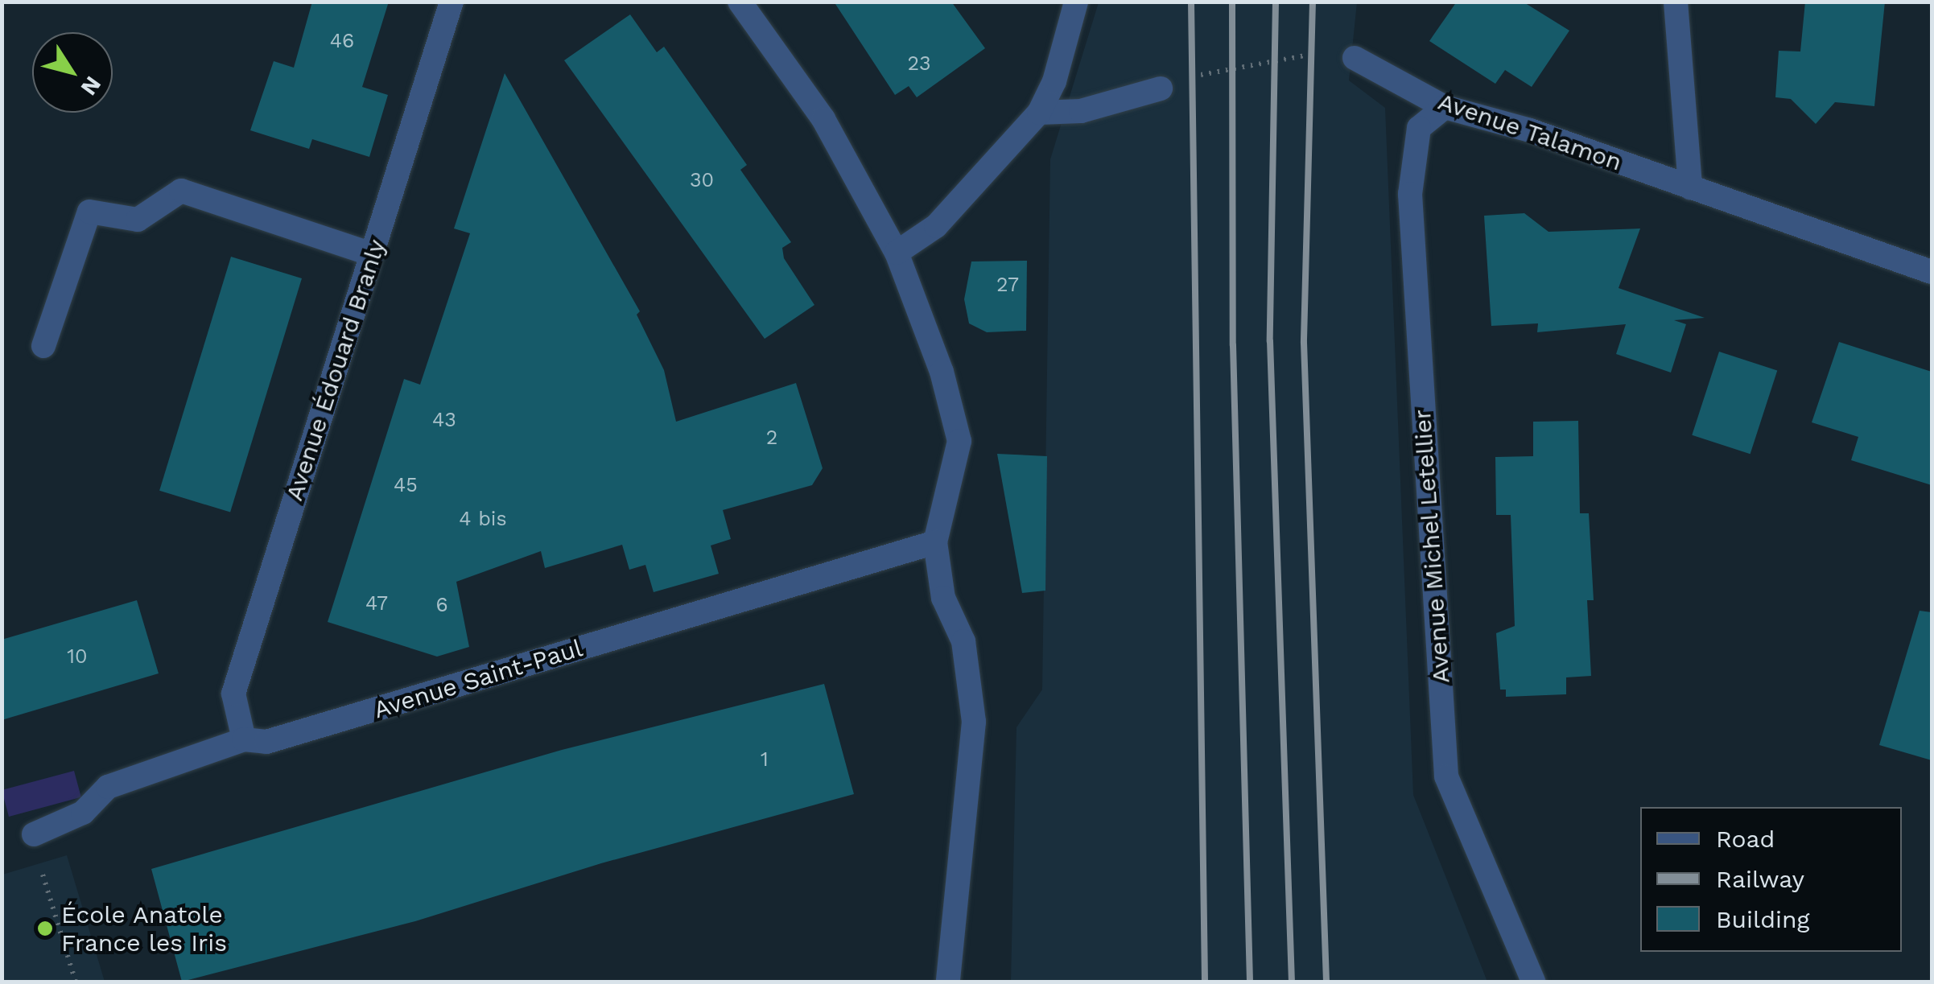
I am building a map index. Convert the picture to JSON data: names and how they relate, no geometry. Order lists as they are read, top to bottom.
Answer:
{
  "streets": {
    "street": [
      "Avenue Talamon",
      "Avenue Édouard Branly",
      "Avenue Michel Letellier",
      "Avenue Saint-Paul"
    ]
  },
  "crossings": [
    ["Avenue Talamon", "Avenue Michel Letellier"],
    ["Avenue Édouard Branly", "Avenue Saint-Paul"]
  ],
  "places": ["École Anatole France les Iris"],
  "house_numbers": [
    "46",
    "23",
    "30",
    "27",
    "43",
    "2",
    "45",
    "4 bis",
    "47",
    "6",
    "10",
    "1"
  ],
  "legend": ["Road", "Railway", "Building"],
  "north": "bottom right"
}
